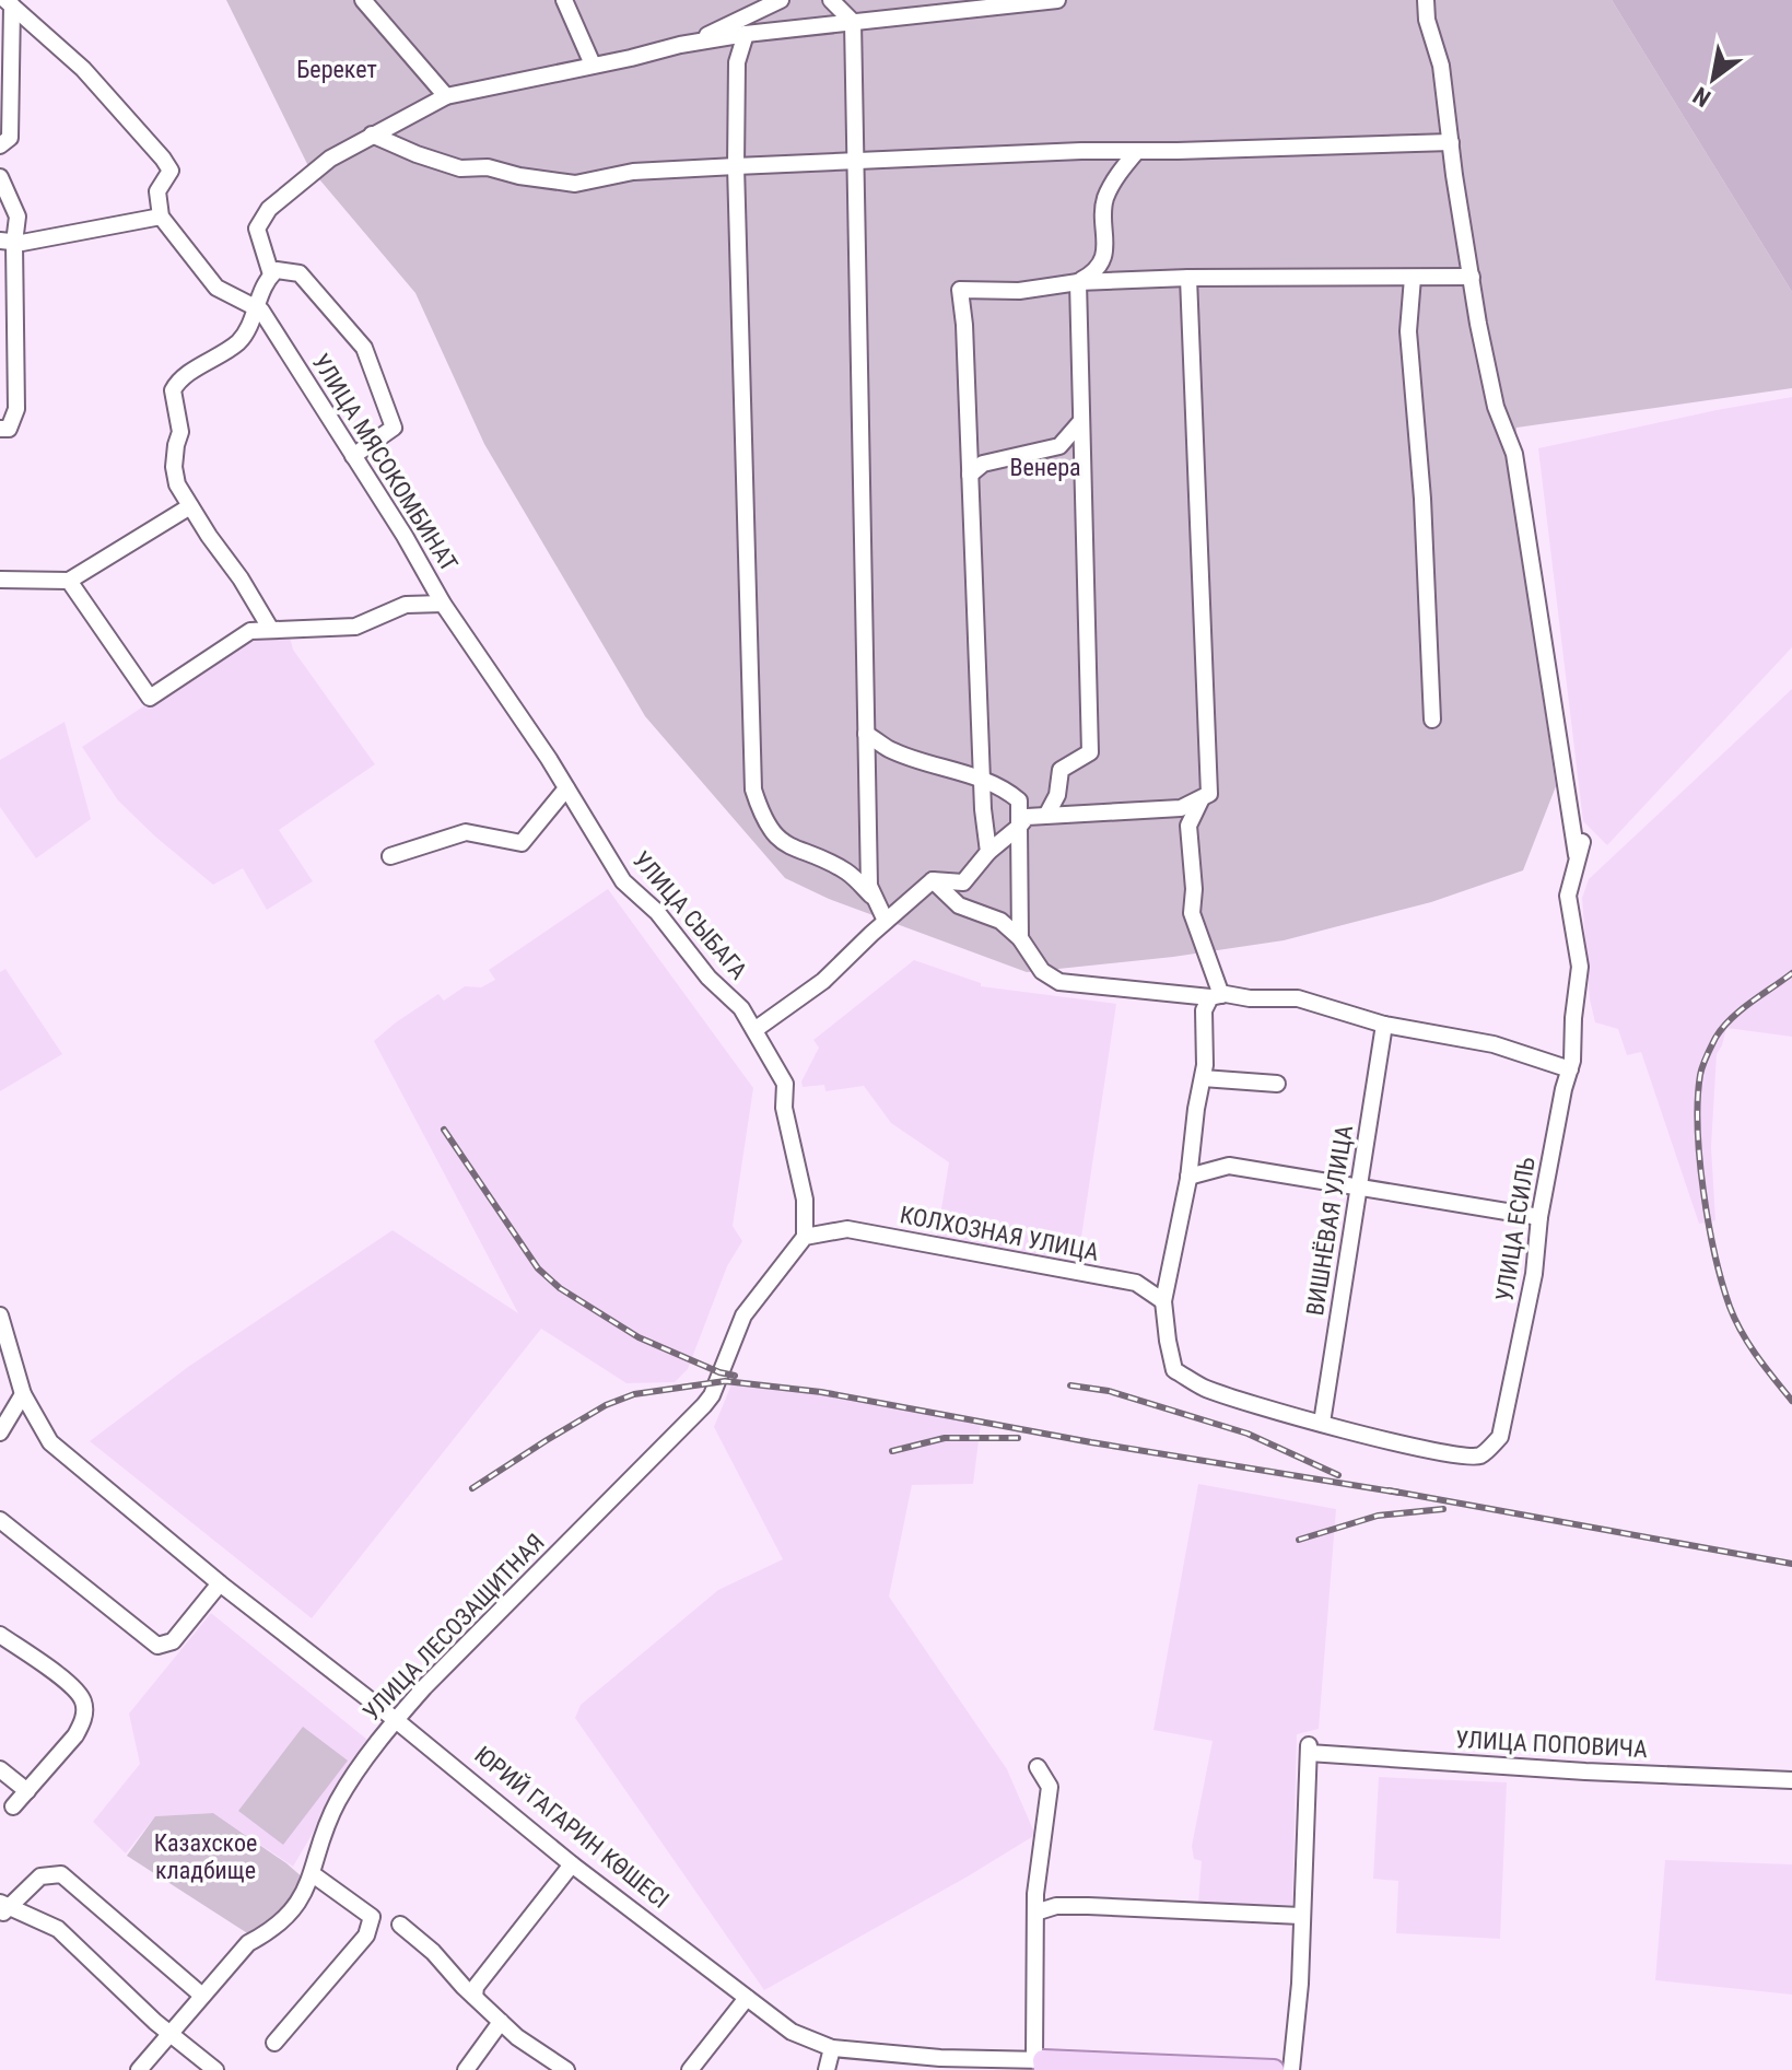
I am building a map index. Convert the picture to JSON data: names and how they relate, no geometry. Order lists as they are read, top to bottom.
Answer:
{
  "streets": {
    "main road": ["ЮРИЙ ГАГАРИН КӨШЕСІ"],
    "street": [
      "УЛИЦА МЯСОКОМБИНАТ",
      "УЛИЦА СЫБАГА",
      "ВИШНЁВАЯ УЛИЦА",
      "УЛИЦА ЕСИЛЬ",
      "КОЛХОЗНАЯ УЛИЦА",
      "УЛИЦА ЛЕСОЗАЩИТНАЯ",
      "УЛИЦА ПОПОВИЧА"
    ]
  },
  "crossings": [
    ["УЛИЦА МЯСОКОМБИНАТ", "УЛИЦА СЫБАГА"],
    ["УЛИЦА СЫБАГА", "КОЛХОЗНАЯ УЛИЦА"],
    ["УЛИЦА СЫБАГА", "УЛИЦА ЛЕСОЗАЩИТНАЯ"],
    ["ВИШНЁВАЯ УЛИЦА", "УЛИЦА ЕСИЛЬ"],
    ["КОЛХОЗНАЯ УЛИЦА", "УЛИЦА ЛЕСОЗАЩИТНАЯ"],
    ["УЛИЦА ЛЕСОЗАЩИТНАЯ", "ЮРИЙ ГАГАРИН КӨШЕСІ"]
  ],
  "parks": ["Берекет", "Венера", "Казахское кладбище"],
  "north": "bottom left"
}
